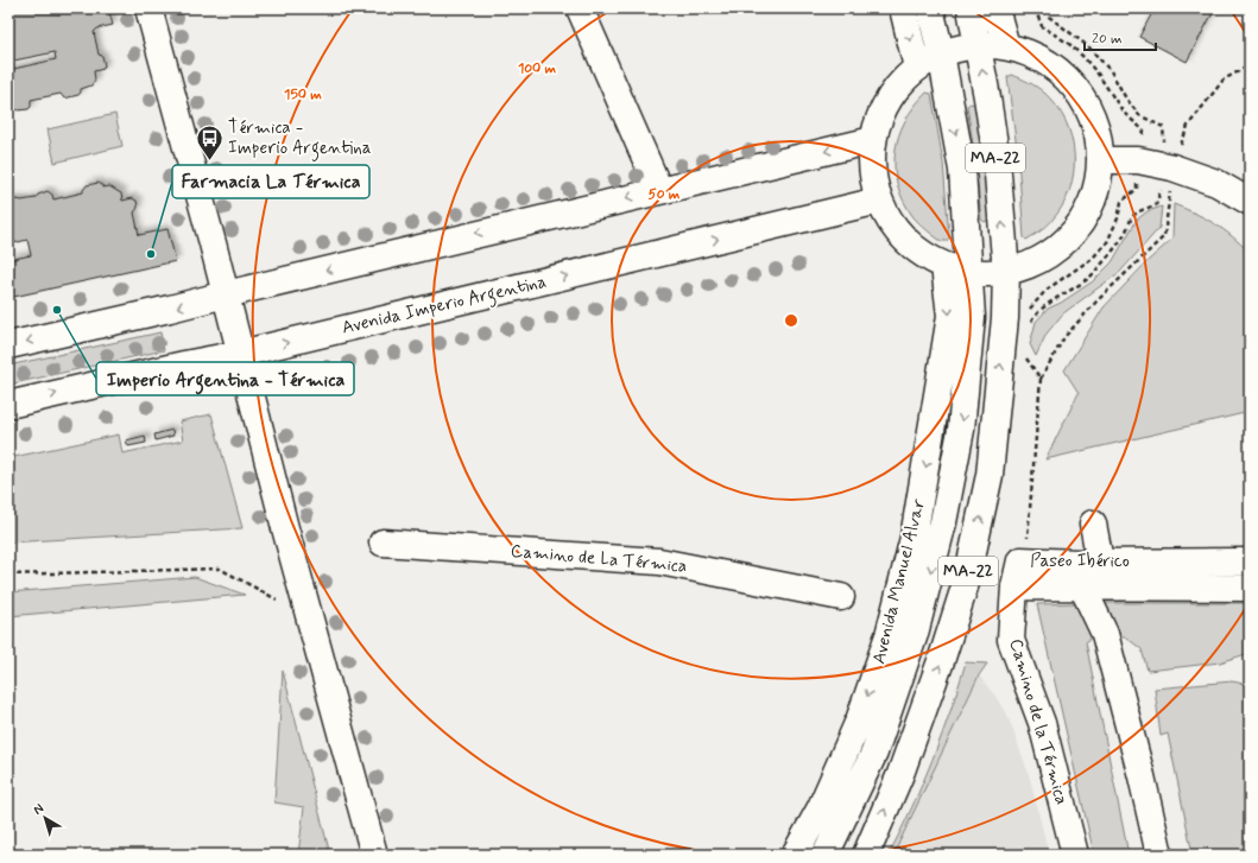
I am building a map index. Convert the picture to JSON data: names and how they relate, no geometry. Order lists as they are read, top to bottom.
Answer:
{
  "streets": {
    "main road": [
      "MA-22",
      "Avenida Imperio Argentina",
      "Camino de La Térmica",
      "Paseo Ibérico",
      "Avenida Manuel Alvar",
      "Camino de la Térmica"
    ]
  },
  "crossings": [
    ["MA-22", "Avenida Manuel Alvar"],
    ["Paseo Ibérico", "Camino de la Térmica"]
  ],
  "places": {
    "bus stop": ["Térmica - Imperio Argentina"],
    "other": ["Farmacia La Térmica", "Imperio Argentina - Térmica"]
  },
  "scale_bar": "20 m",
  "north": "top left",
  "rings": ["100 m", "150 m", "50 m"]
}
